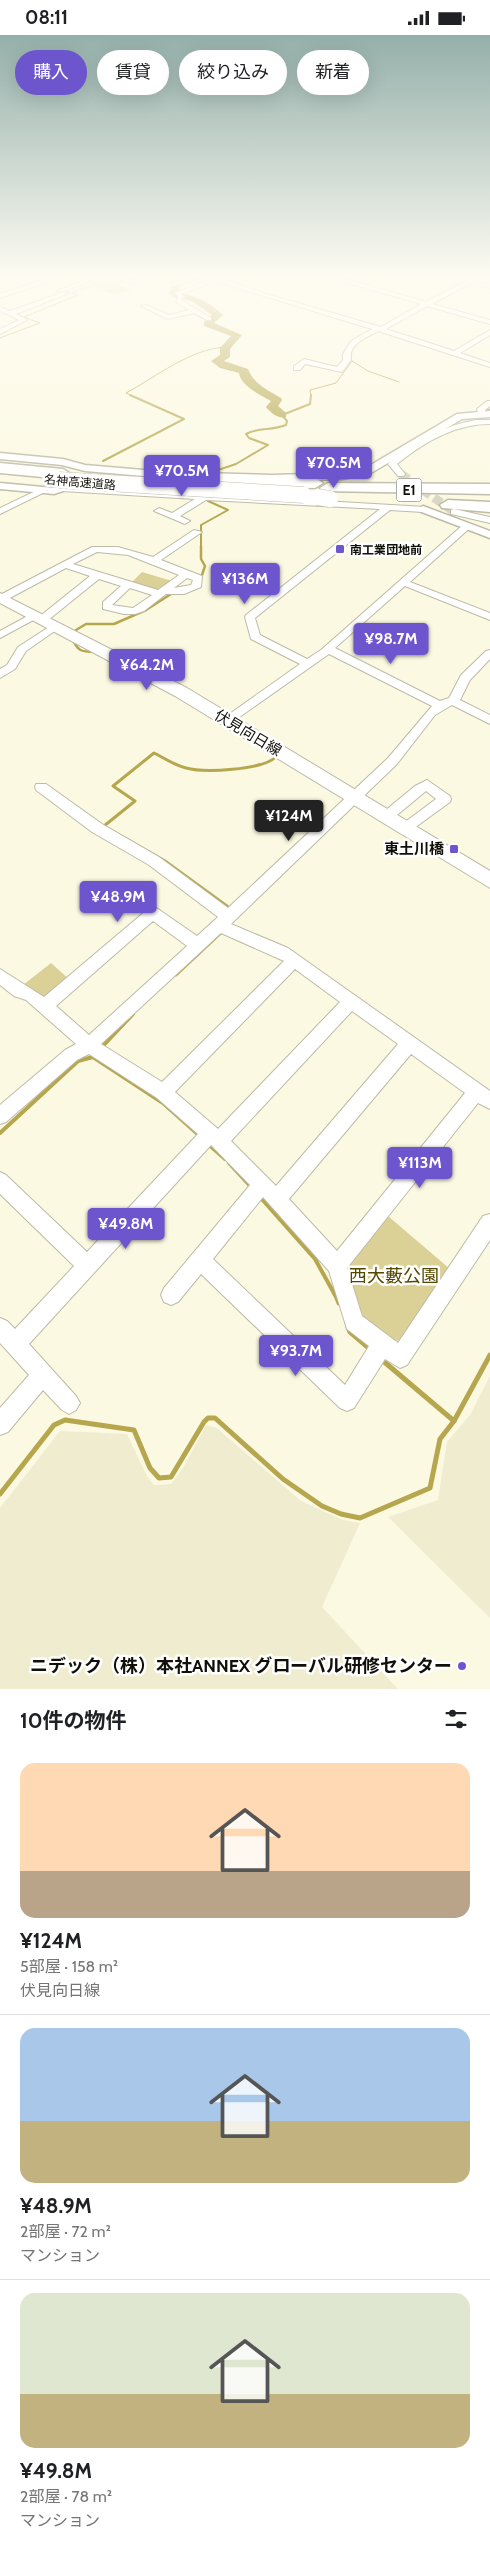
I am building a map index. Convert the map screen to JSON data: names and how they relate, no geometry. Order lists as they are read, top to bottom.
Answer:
{
  "streets": {
    "highway": ["名神高速道路", "E1"],
    "main road": ["伏見向日線"]
  },
  "parks": ["西大藪公園"],
  "places": {
    "transit": ["南工業団地前", "東土川橋"],
    "other": ["ニデック（株）本社ANNEX グローバル研修センター"]
  },
  "page": {
    "status": "08:11",
    "chip": [
      "購入",
      "賃貸",
      "絞り込み",
      "新着"
    ],
    "price": [
      "¥70.5M",
      "¥70.5M",
      "¥136M",
      "¥98.7M",
      "¥64.2M",
      "¥124M",
      "¥48.9M",
      "¥113M",
      "¥49.8M",
      "¥93.7M"
    ],
    "heading": "10件の物件",
    "list": [
      {
        "name": "¥124M",
        "note": "5部屋 · 158 m² · 伏見向日線"
      },
      {
        "name": "¥48.9M",
        "note": "2部屋 · 72 m² · マンション"
      },
      {
        "name": "¥49.8M",
        "note": "2部屋 · 78 m² · マンション"
      }
    ]
  }
}
